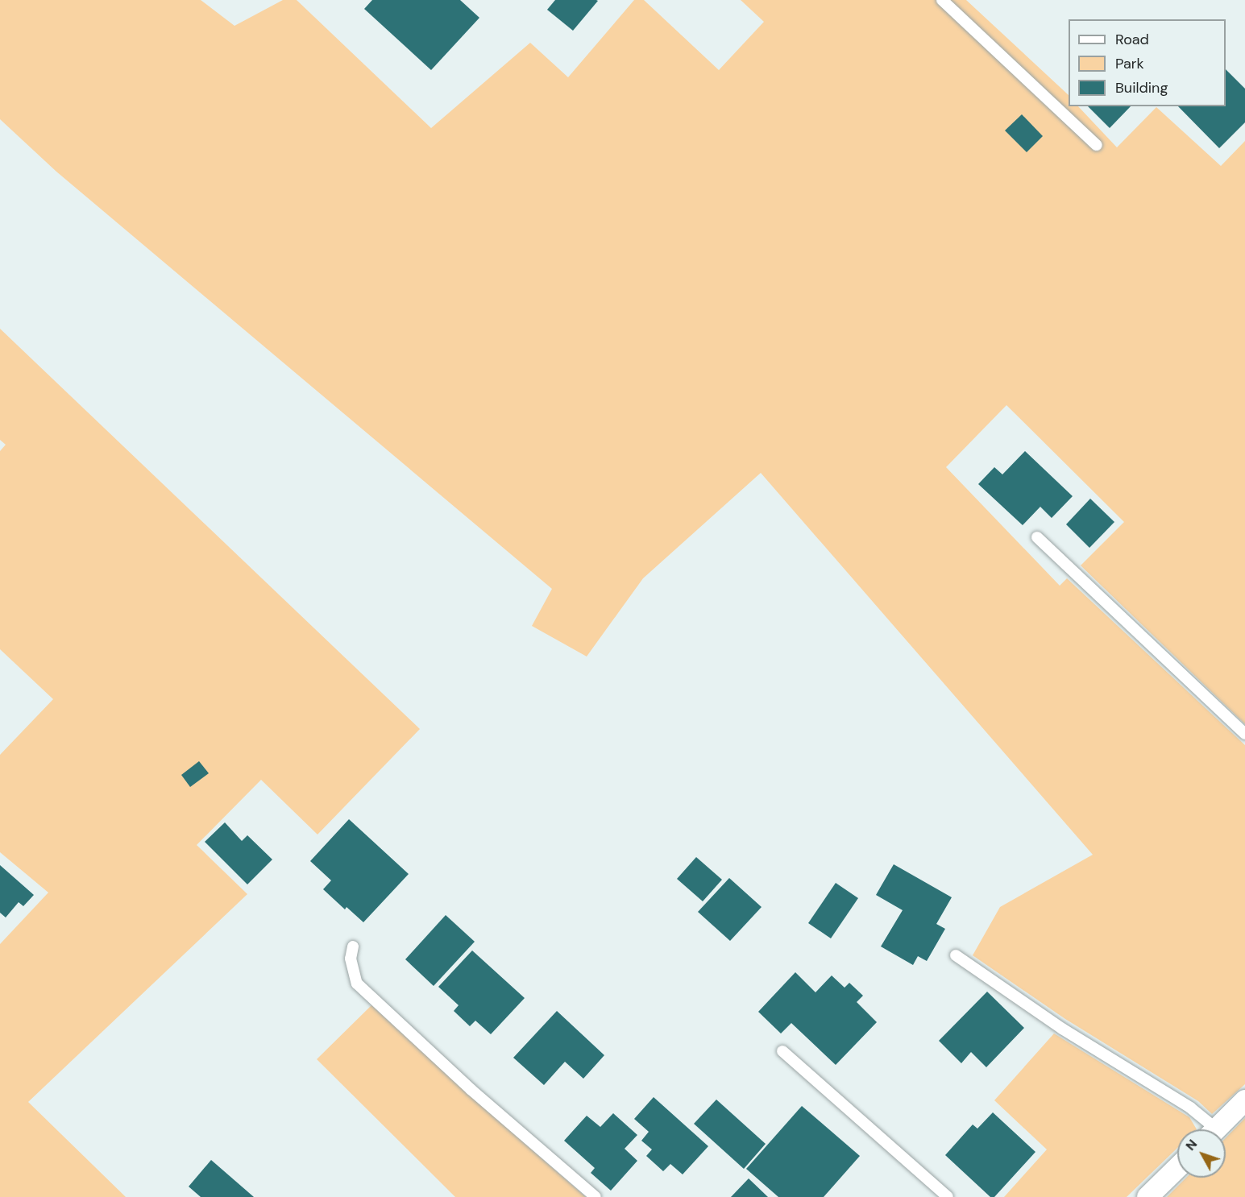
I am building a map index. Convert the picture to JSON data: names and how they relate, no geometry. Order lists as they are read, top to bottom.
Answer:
{
  "legend": ["Road", "Park", "Building"],
  "north": "top left"
}
